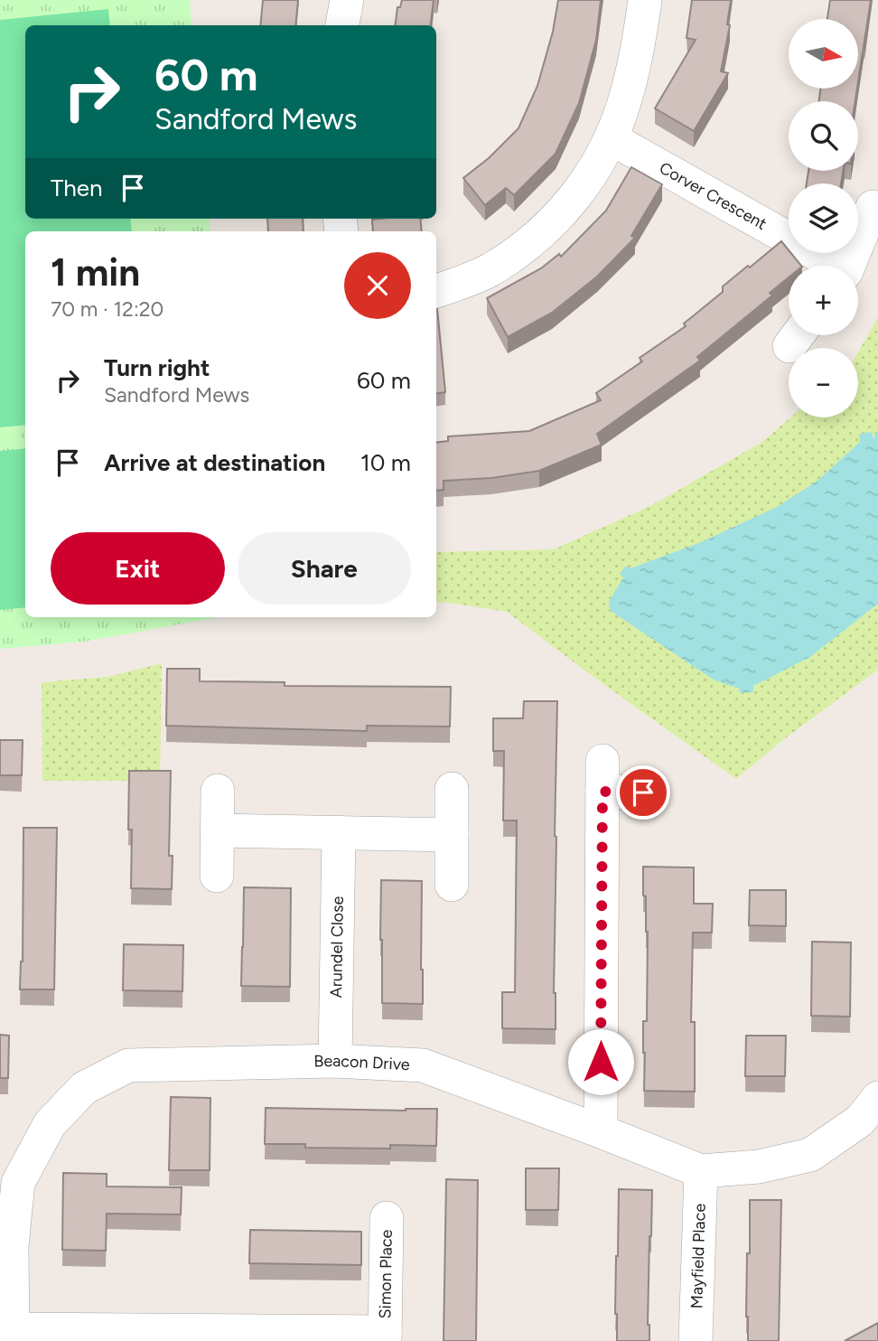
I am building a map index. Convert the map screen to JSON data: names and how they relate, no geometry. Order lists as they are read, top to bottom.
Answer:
{
  "streets": {
    "street": [
      "Corver Crescent",
      "Arundel Close",
      "Beacon Drive",
      "Mayfield Place",
      "Simon Place"
    ]
  },
  "crossings": [
    ["Arundel Close", "Beacon Drive"],
    ["Beacon Drive", "Mayfield Place"],
    ["Beacon Drive", "Simon Place"]
  ],
  "north": "right",
  "page": {
    "map_buttons": ["+", "−"],
    "turn": ["60 m", "Sandford Mews"],
    "then": "Then",
    "heading": ["1 min", "70 m · 12:20"],
    "list": [
      {
        "name": "Turn right",
        "note": "Sandford Mews",
        "value": "60 m"
      },
      {
        "name": "Arrive at destination",
        "value": "10 m"
      }
    ],
    "buttons": ["Exit", "Share"]
  }
}
